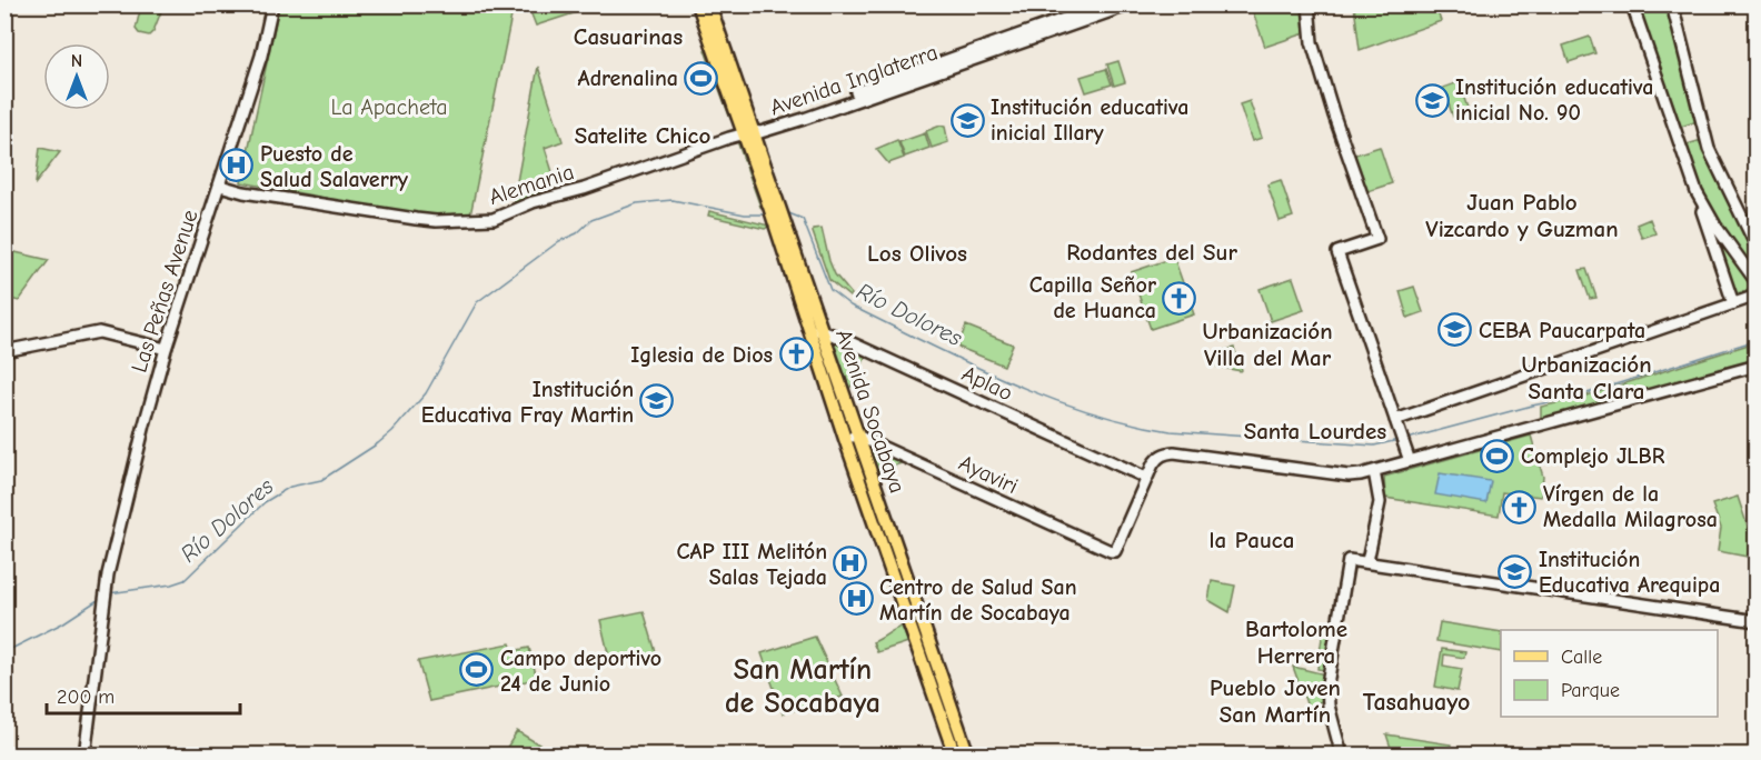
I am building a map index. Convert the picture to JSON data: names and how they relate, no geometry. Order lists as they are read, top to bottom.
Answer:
{
  "streets": {
    "main road": ["Avenida Socabaya"],
    "street": [
      "Avenida Inglaterra",
      "Alemania",
      "Las Peñas Avenue",
      "Aplao",
      "Ayaviri"
    ]
  },
  "crossings": [
    ["Avenida Inglaterra", "Alemania"],
    ["Avenida Inglaterra", "Avenida Socabaya"],
    ["Alemania", "Las Peñas Avenue"],
    ["Alemania", "Avenida Socabaya"],
    ["Aplao", "Avenida Socabaya"],
    ["Aplao", "Ayaviri"],
    ["Avenida Socabaya", "Ayaviri"]
  ],
  "districts": [
    "Casuarinas",
    "Satelite Chico",
    "Juan Pablo Vizcardo y Guzman",
    "Rodantes del Sur",
    "Los Olivos",
    "Urbanización Villa del Mar",
    "Urbanización Santa Clara",
    "Santa Lourdes",
    "la Pauca",
    "Bartolome Herrera",
    "San Martín de Socabaya",
    "Pueblo Joven San Martín",
    "Tasahuayo"
  ],
  "water": ["Río Dolores"],
  "parks": ["La Apacheta"],
  "places": {
    "sports": ["Adrenalina", "Complejo JLBR", "Campo deportivo 24 de Junio"],
    "school or university": [
      "Institución educativa inicial No. 90",
      "Institución educativa inicial Illary",
      "CEBA Paucarpata",
      "Institución Educativa Fray Martin",
      "Institución Educativa Arequipa"
    ],
    "hospital": ["Puesto de Salud Salaverry", "CAP III Melitón Salas Tejada", "Centro de Salud San Martín de Socabaya"],
    "church": ["Capilla Señor de Huanca", "Iglesia de Dios", "Vírgen de la Medalla Milagrosa"]
  },
  "legend": ["Calle", "Parque"],
  "scale_bar": "200 m",
  "north": "top"
}
